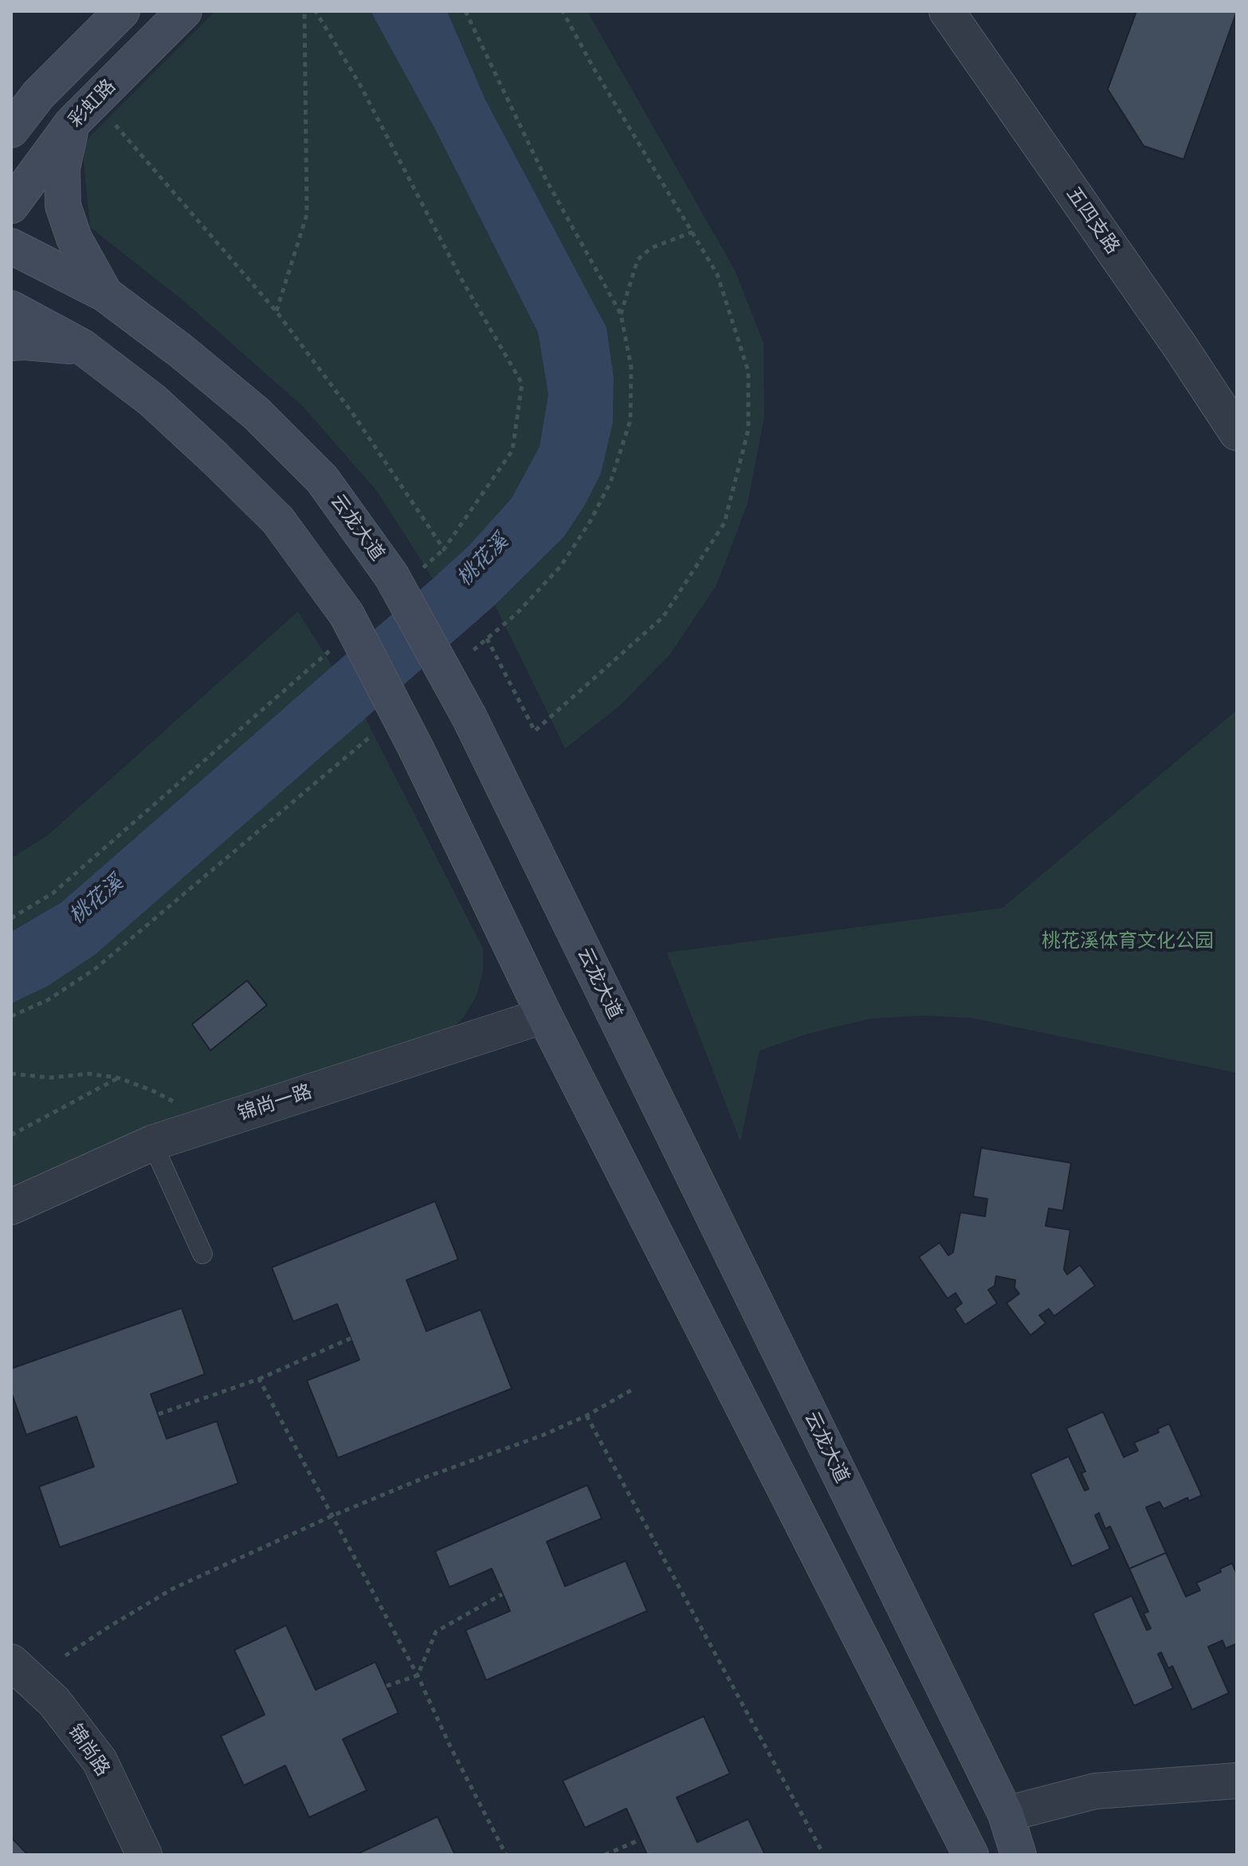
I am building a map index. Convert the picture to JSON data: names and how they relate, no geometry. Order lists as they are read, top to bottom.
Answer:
{
  "streets": {
    "main road": ["彩虹路", "云龙大道"],
    "street": ["五四支路", "锦尚一路", "锦尚路"]
  },
  "water": ["桃花溪"],
  "parks": ["桃花溪体育文化公园"]
}
